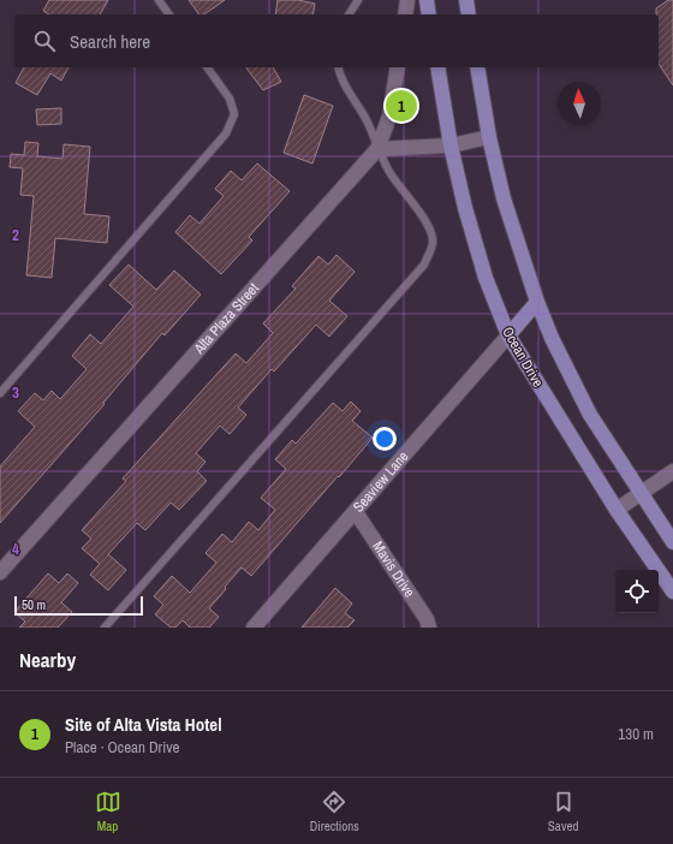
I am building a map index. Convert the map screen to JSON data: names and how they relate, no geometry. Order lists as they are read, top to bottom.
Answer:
{
  "streets": {
    "main road": ["Ocean Drive"],
    "street": ["Alta Plaza Street", "Seaview Lane", "Mavis Drive"]
  },
  "crossings": [
    ["Ocean Drive", "Seaview Lane"],
    ["Seaview Lane", "Mavis Drive"]
  ],
  "scale_bar": "50 m",
  "north": "top",
  "page": {
    "search": "Search here",
    "pins": "1",
    "scale": "50 m",
    "heading": "Nearby",
    "list": [
      {
        "mark": "1",
        "name": "Site of Alta Vista Hotel",
        "note": "Place · Ocean Drive",
        "value": "130 m"
      }
    ],
    "nav": ["Map", "Directions", "Saved"]
  },
  "grid": {
    "rows": ["2", "3", "4"]
  }
}
